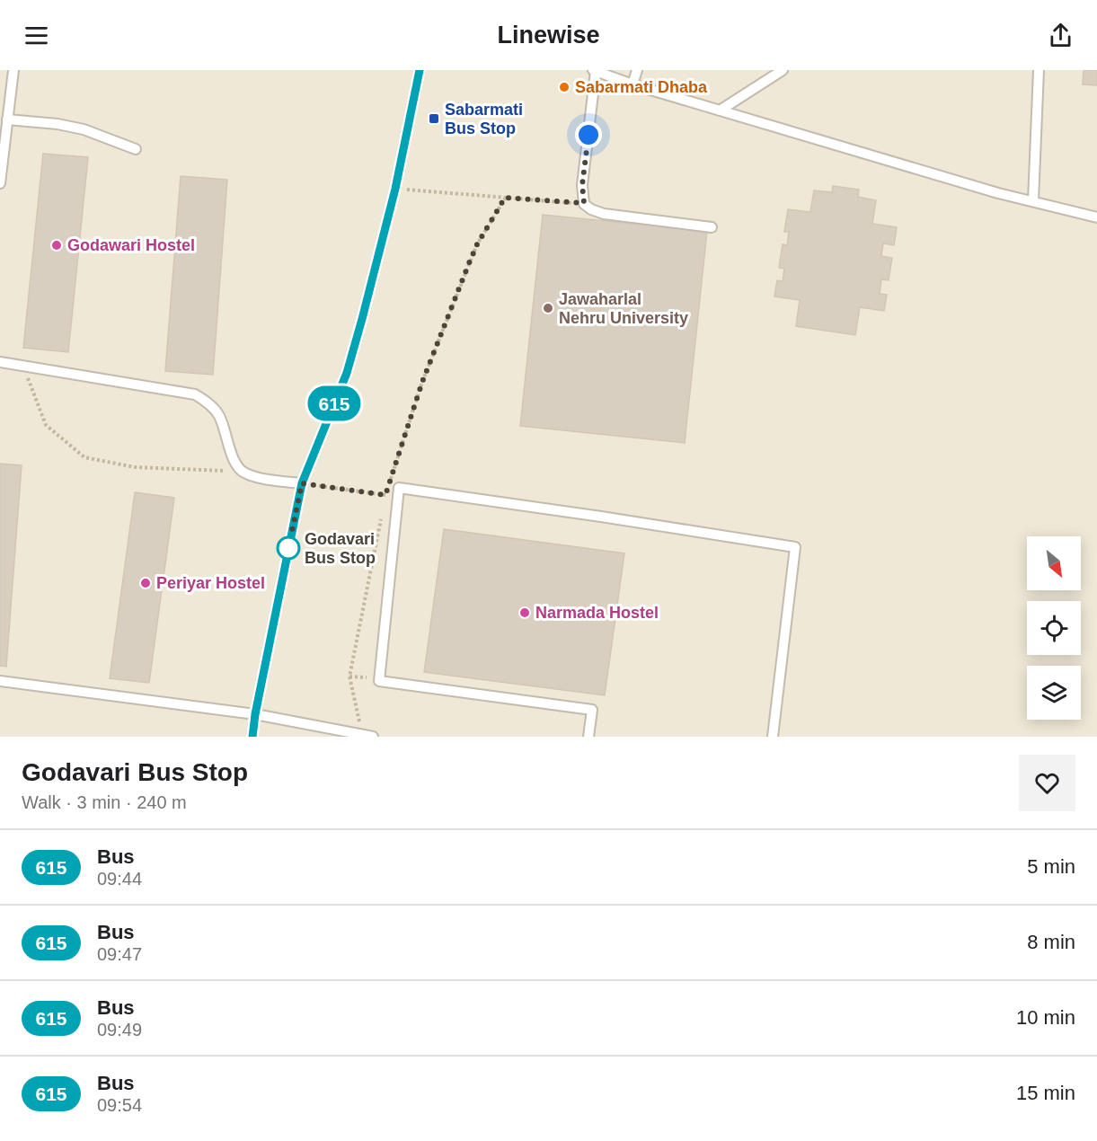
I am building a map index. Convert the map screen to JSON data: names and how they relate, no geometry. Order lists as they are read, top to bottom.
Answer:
{
  "places": {
    "other": [
      "Sabarmati Dhaba",
      "Godawari Hostel",
      "Jawaharlal Nehru University",
      "Godavari Bus Stop",
      "Periyar Hostel",
      "Narmada Hostel"
    ],
    "transit": ["Sabarmati Bus Stop"]
  },
  "lines": ["bus line 615"],
  "north": "bottom right",
  "page": {
    "header": "Linewise",
    "on_map": "615",
    "heading": ["Godavari Bus Stop", "Walk · 3 min · 240 m"],
    "list": [
      {
        "mark": "615",
        "name": "Bus",
        "note": "09:44",
        "value": "5 min"
      },
      {
        "mark": "615",
        "name": "Bus",
        "note": "09:47",
        "value": "8 min"
      },
      {
        "mark": "615",
        "name": "Bus",
        "note": "09:49",
        "value": "10 min"
      },
      {
        "mark": "615",
        "name": "Bus",
        "note": "09:54",
        "value": "15 min"
      }
    ]
  }
}
